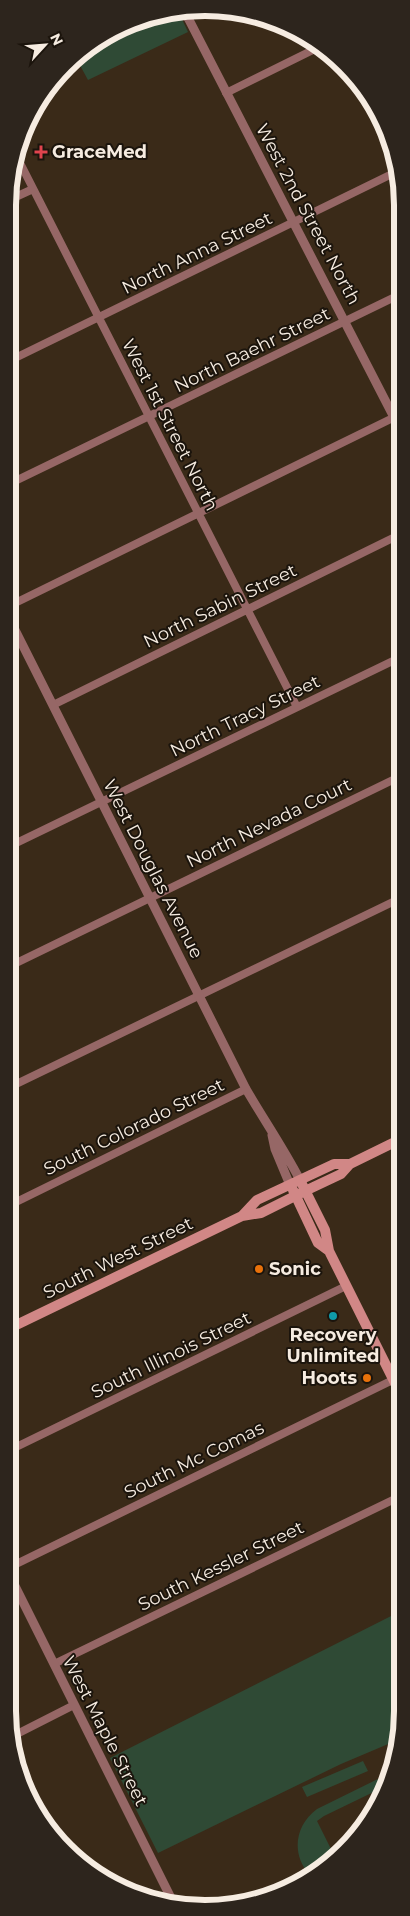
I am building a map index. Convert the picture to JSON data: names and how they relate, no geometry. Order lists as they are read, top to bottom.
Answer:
{
  "streets": {
    "main road": ["West Douglas Avenue", "South West Street"],
    "street": [
      "West 2nd Street North",
      "North Anna Street",
      "North Baehr Street",
      "West 1st Street North",
      "North Sabin Street",
      "North Tracy Street",
      "North Nevada Court",
      "South Colorado Street",
      "South Illinois Street",
      "South Mc Comas",
      "South Kessler Street",
      "West Maple Street"
    ]
  },
  "crossings": [
    ["West 2nd Street North", "North Anna Street"],
    ["West 2nd Street North", "North Baehr Street"],
    ["North Anna Street", "West 1st Street North"],
    ["North Baehr Street", "West 1st Street North"],
    ["West 1st Street North", "North Sabin Street"],
    ["West 1st Street North", "North Tracy Street"],
    ["North Sabin Street", "West Douglas Avenue"],
    ["North Tracy Street", "West Douglas Avenue"],
    ["North Nevada Court", "West Douglas Avenue"],
    ["West Douglas Avenue", "South Colorado Street"],
    ["West Douglas Avenue", "South West Street"],
    ["West Douglas Avenue", "South Illinois Street"],
    ["South Kessler Street", "West Maple Street"]
  ],
  "places": {
    "health": ["GraceMed"],
    "other": ["Sonic", "Recovery Unlimited", "Hoots"]
  },
  "north": "top right"
}
